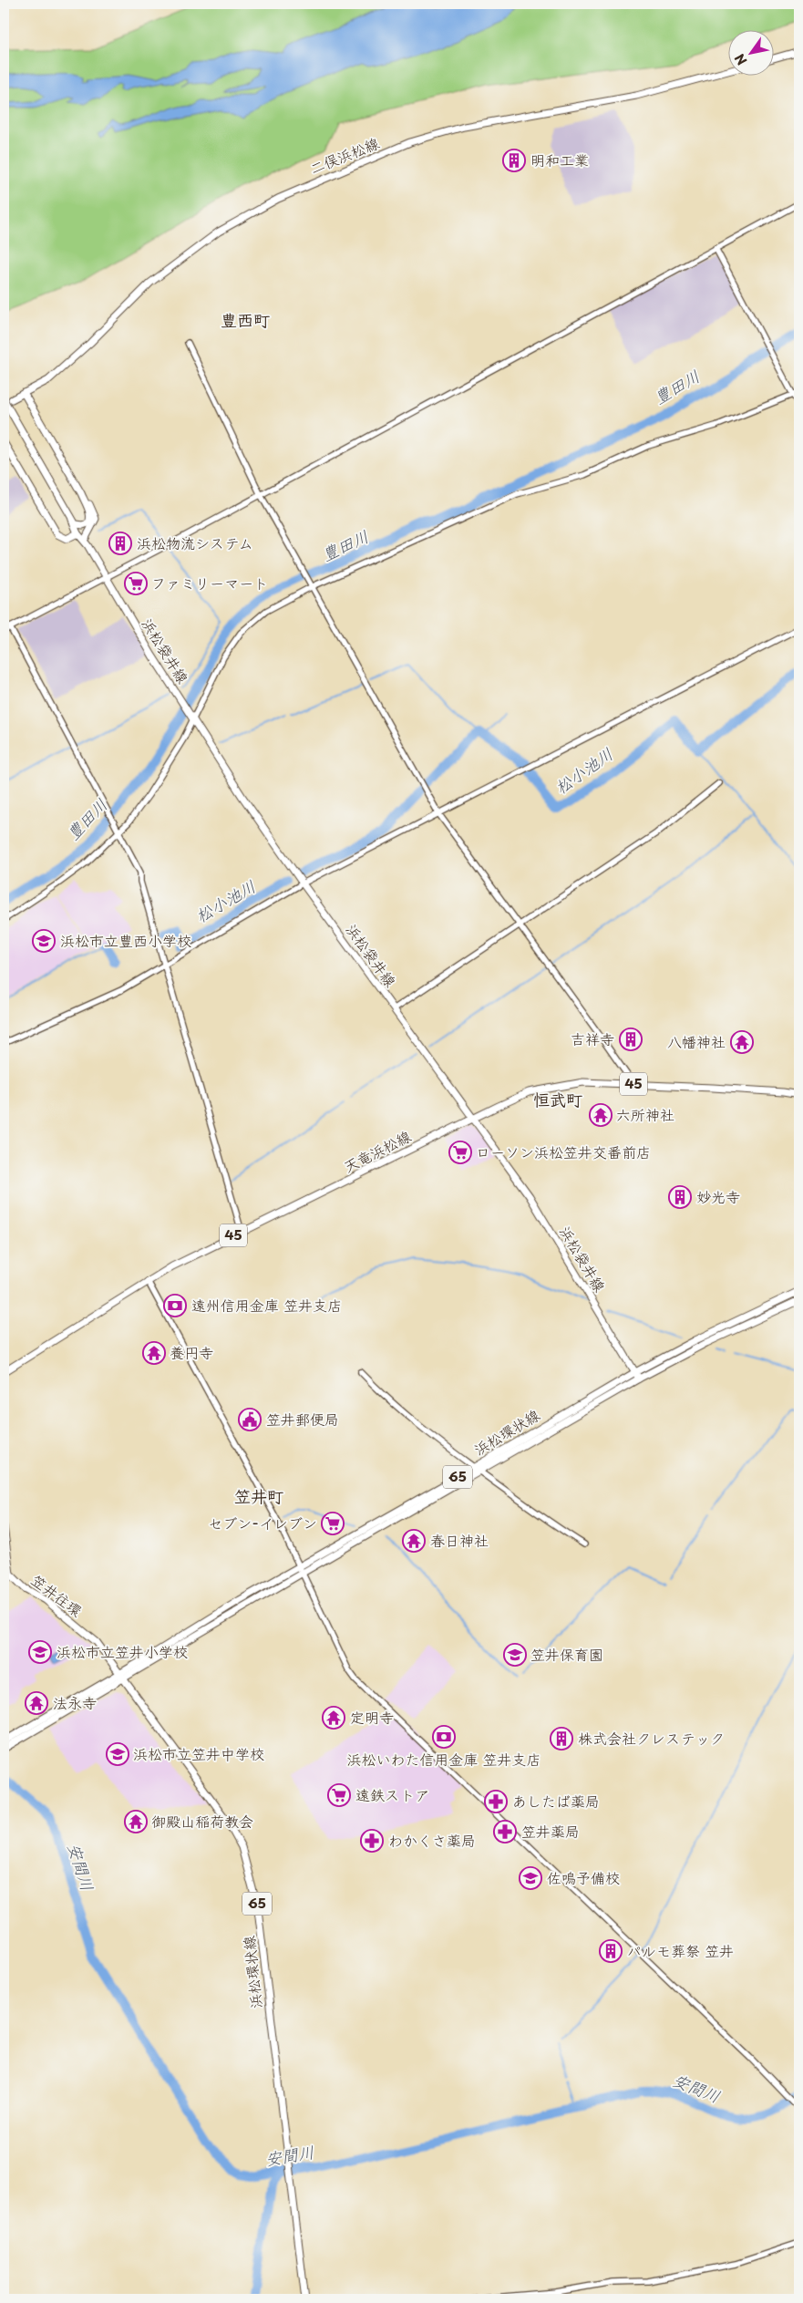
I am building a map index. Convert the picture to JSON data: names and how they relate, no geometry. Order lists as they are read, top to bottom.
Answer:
{
  "streets": {
    "main road": [
      "二俣浜松線",
      "浜松袋井線",
      "45",
      "天竜浜松線",
      "浜松環状線",
      "65",
      "笠井往環"
    ]
  },
  "crossings": [
    ["浜松袋井線", "天竜浜松線"],
    ["浜松袋井線", "浜松環状線"],
    ["浜松環状線", "笠井往環"]
  ],
  "districts": ["豊西町", "恒武町", "笠井町"],
  "water": ["豊田川", "松小池川", "安間川"],
  "places": {
    "building": [
      "明和工業",
      "浜松物流システム",
      "吉祥寺",
      "妙光寺",
      "株式会社クレステック",
      "パルモ葬祭 笠井"
    ],
    "supermarket": [
      "ファミリーマート",
      "ローソン浜松笠井交番前店",
      "セブン-イレブン",
      "遠鉄ストア"
    ],
    "school or university": [
      "浜松市立豊西小学校",
      "浜松市立笠井小学校",
      "笠井保育園",
      "浜松市立笠井中学校",
      "佐鳴予備校"
    ],
    "temple": [
      "八幡神社",
      "六所神社",
      "養円寺",
      "春日神社",
      "法永寺",
      "定明寺",
      "御殿山稲荷教会"
    ],
    "bank": ["遠州信用金庫 笠井支店", "浜松いわた信用金庫 笠井支店"],
    "public building": ["笠井郵便局"],
    "pharmacy": ["あしたば薬局", "笠井薬局", "わかくさ薬局"]
  },
  "north": "bottom left"
}
